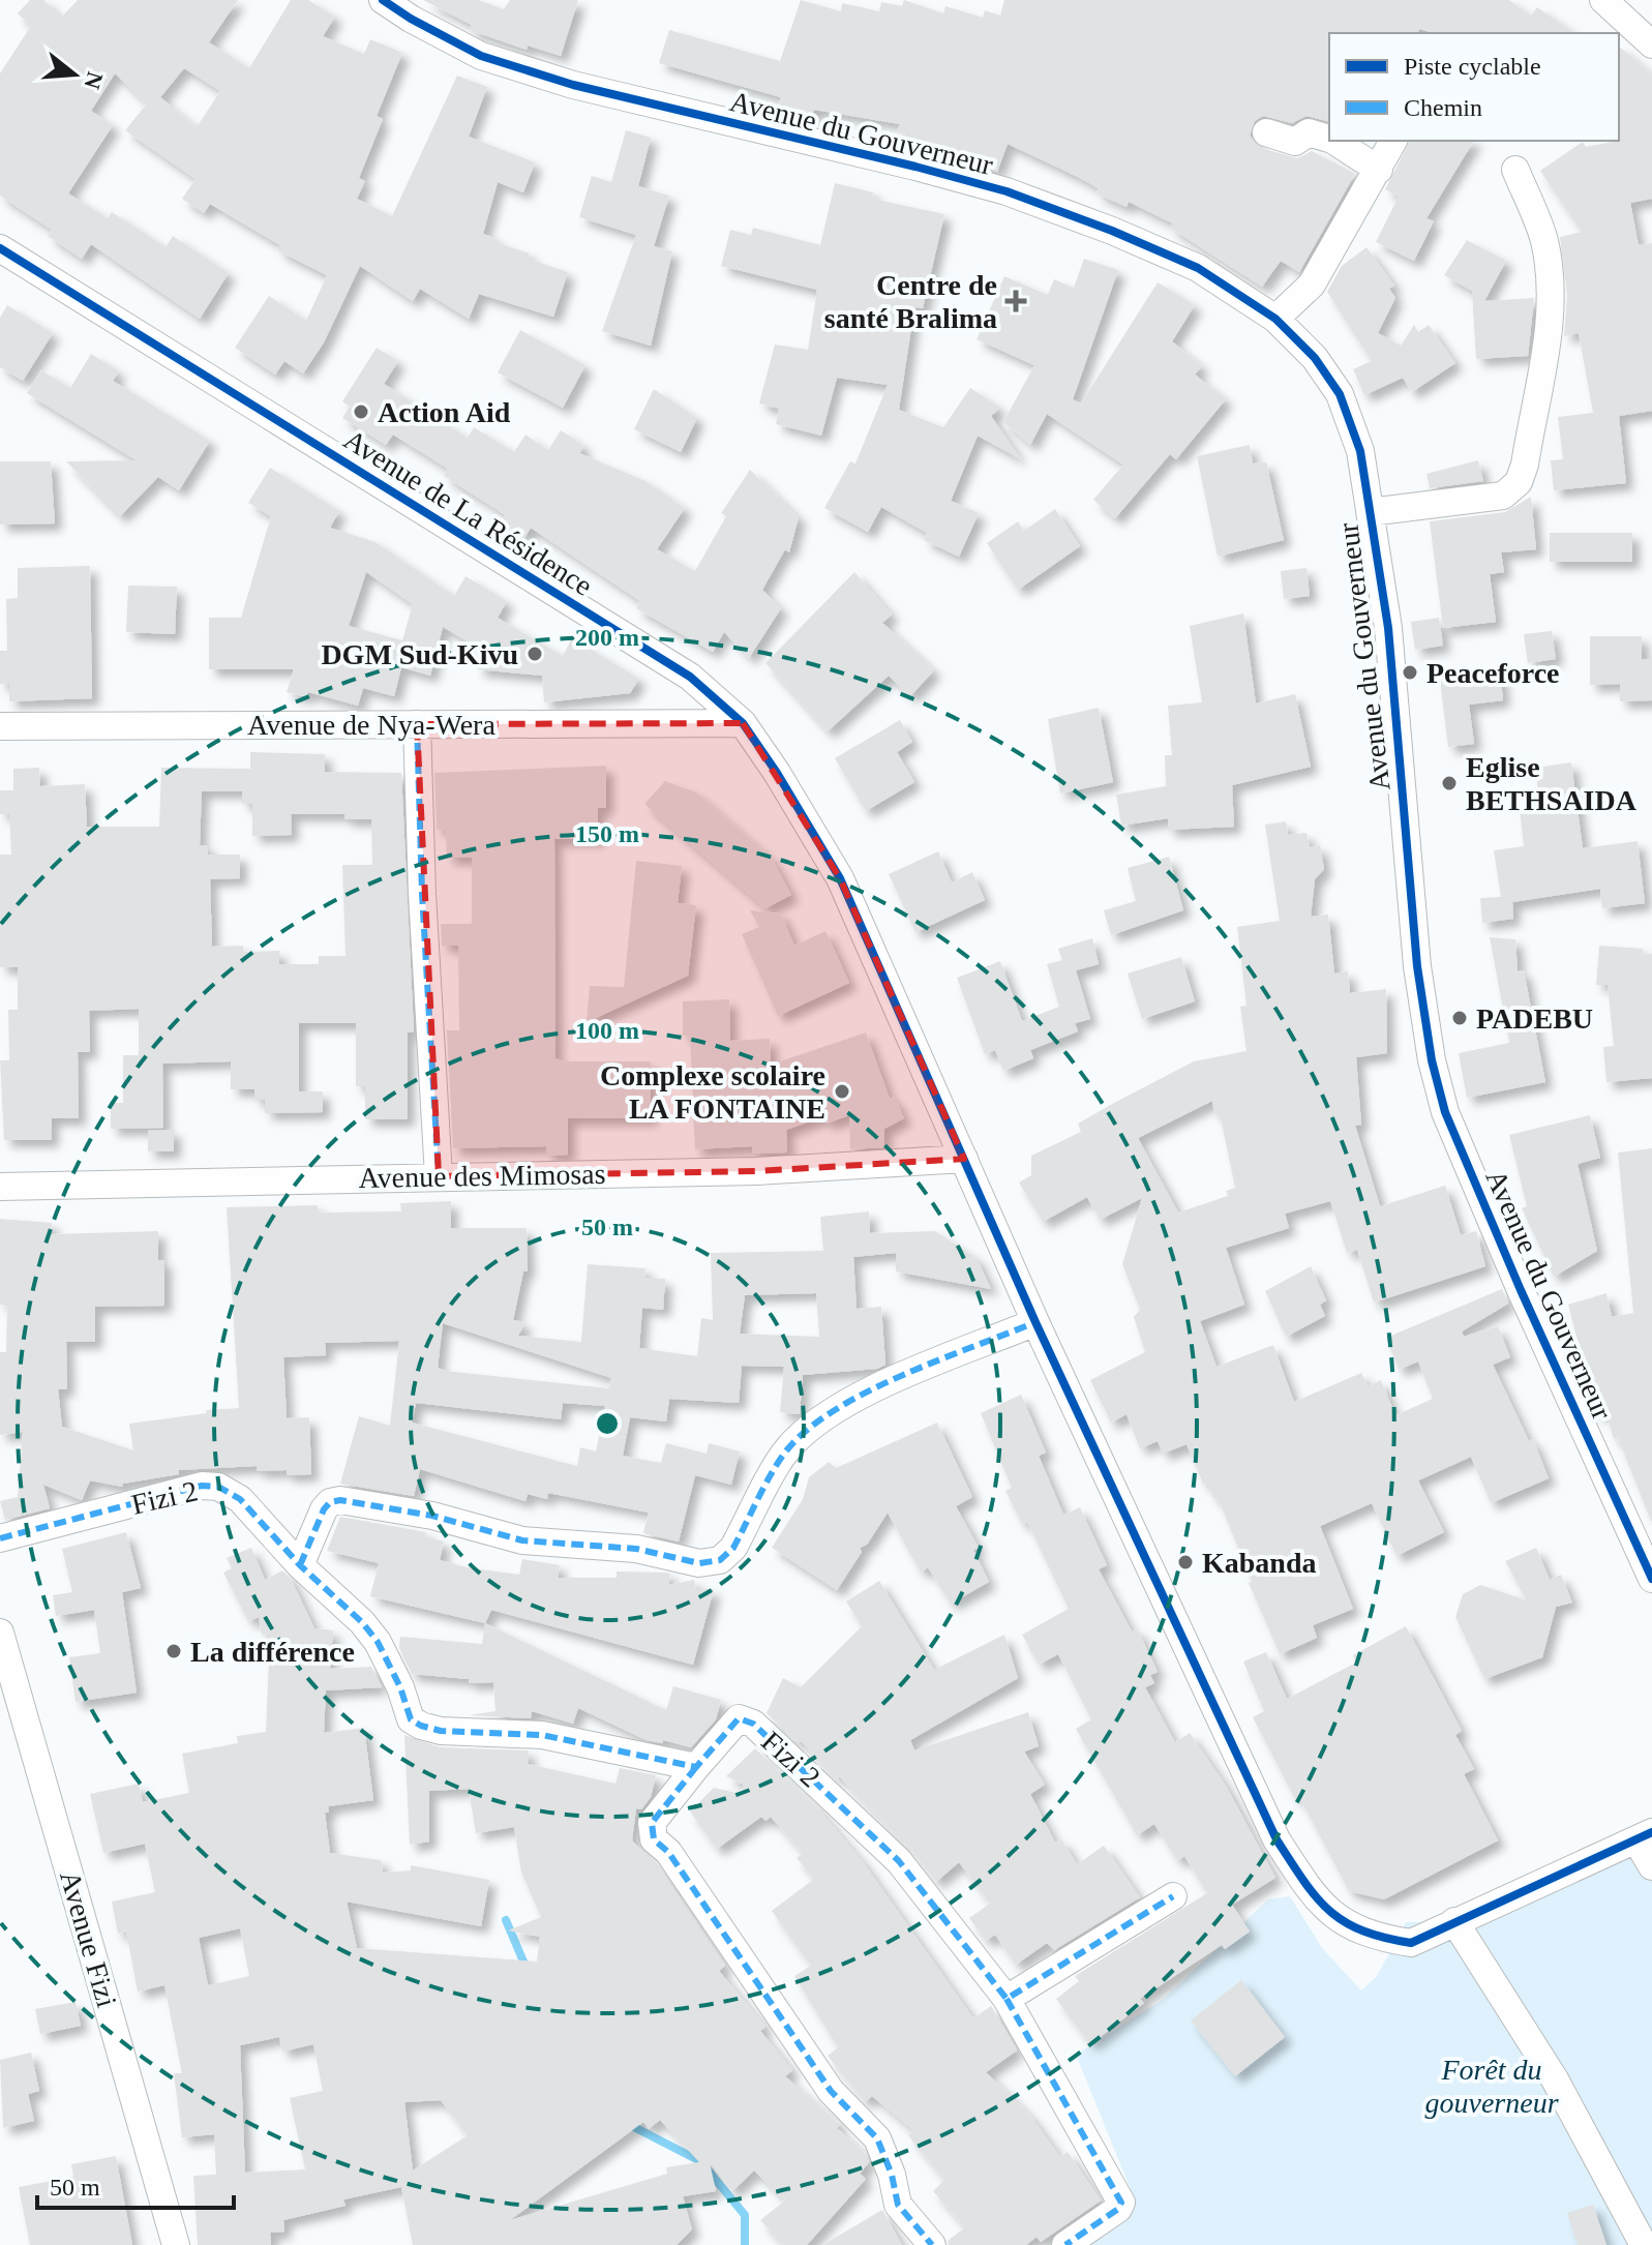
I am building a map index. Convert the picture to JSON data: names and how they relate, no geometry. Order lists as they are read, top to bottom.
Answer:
{
  "streets": {
    "street": [
      "Avenue du Gouverneur",
      "Avenue de La Résidence",
      "Avenue de Nya-Wera",
      "Avenue des Mimosas",
      "Fizi 2",
      "Avenue Fizi"
    ]
  },
  "crossings": [
    ["Avenue de La Résidence", "Avenue de Nya-Wera"],
    ["Avenue de La Résidence", "Avenue des Mimosas"]
  ],
  "parks": ["Forêt du gouverneur"],
  "places": {
    "health": ["Centre de santé Bralima"],
    "other": [
      "Action Aid",
      "DGM Sud-Kivu",
      "Peaceforce",
      "Eglise BETHSAIDA",
      "PADEBU",
      "Complexe scolaire LA FONTAINE",
      "Kabanda",
      "La différence"
    ]
  },
  "legend": ["Piste cyclable", "Chemin"],
  "scale_bar": "50 m",
  "north": "right",
  "rings": [
    "200 m",
    "150 m",
    "100 m",
    "50 m"
  ]
}
